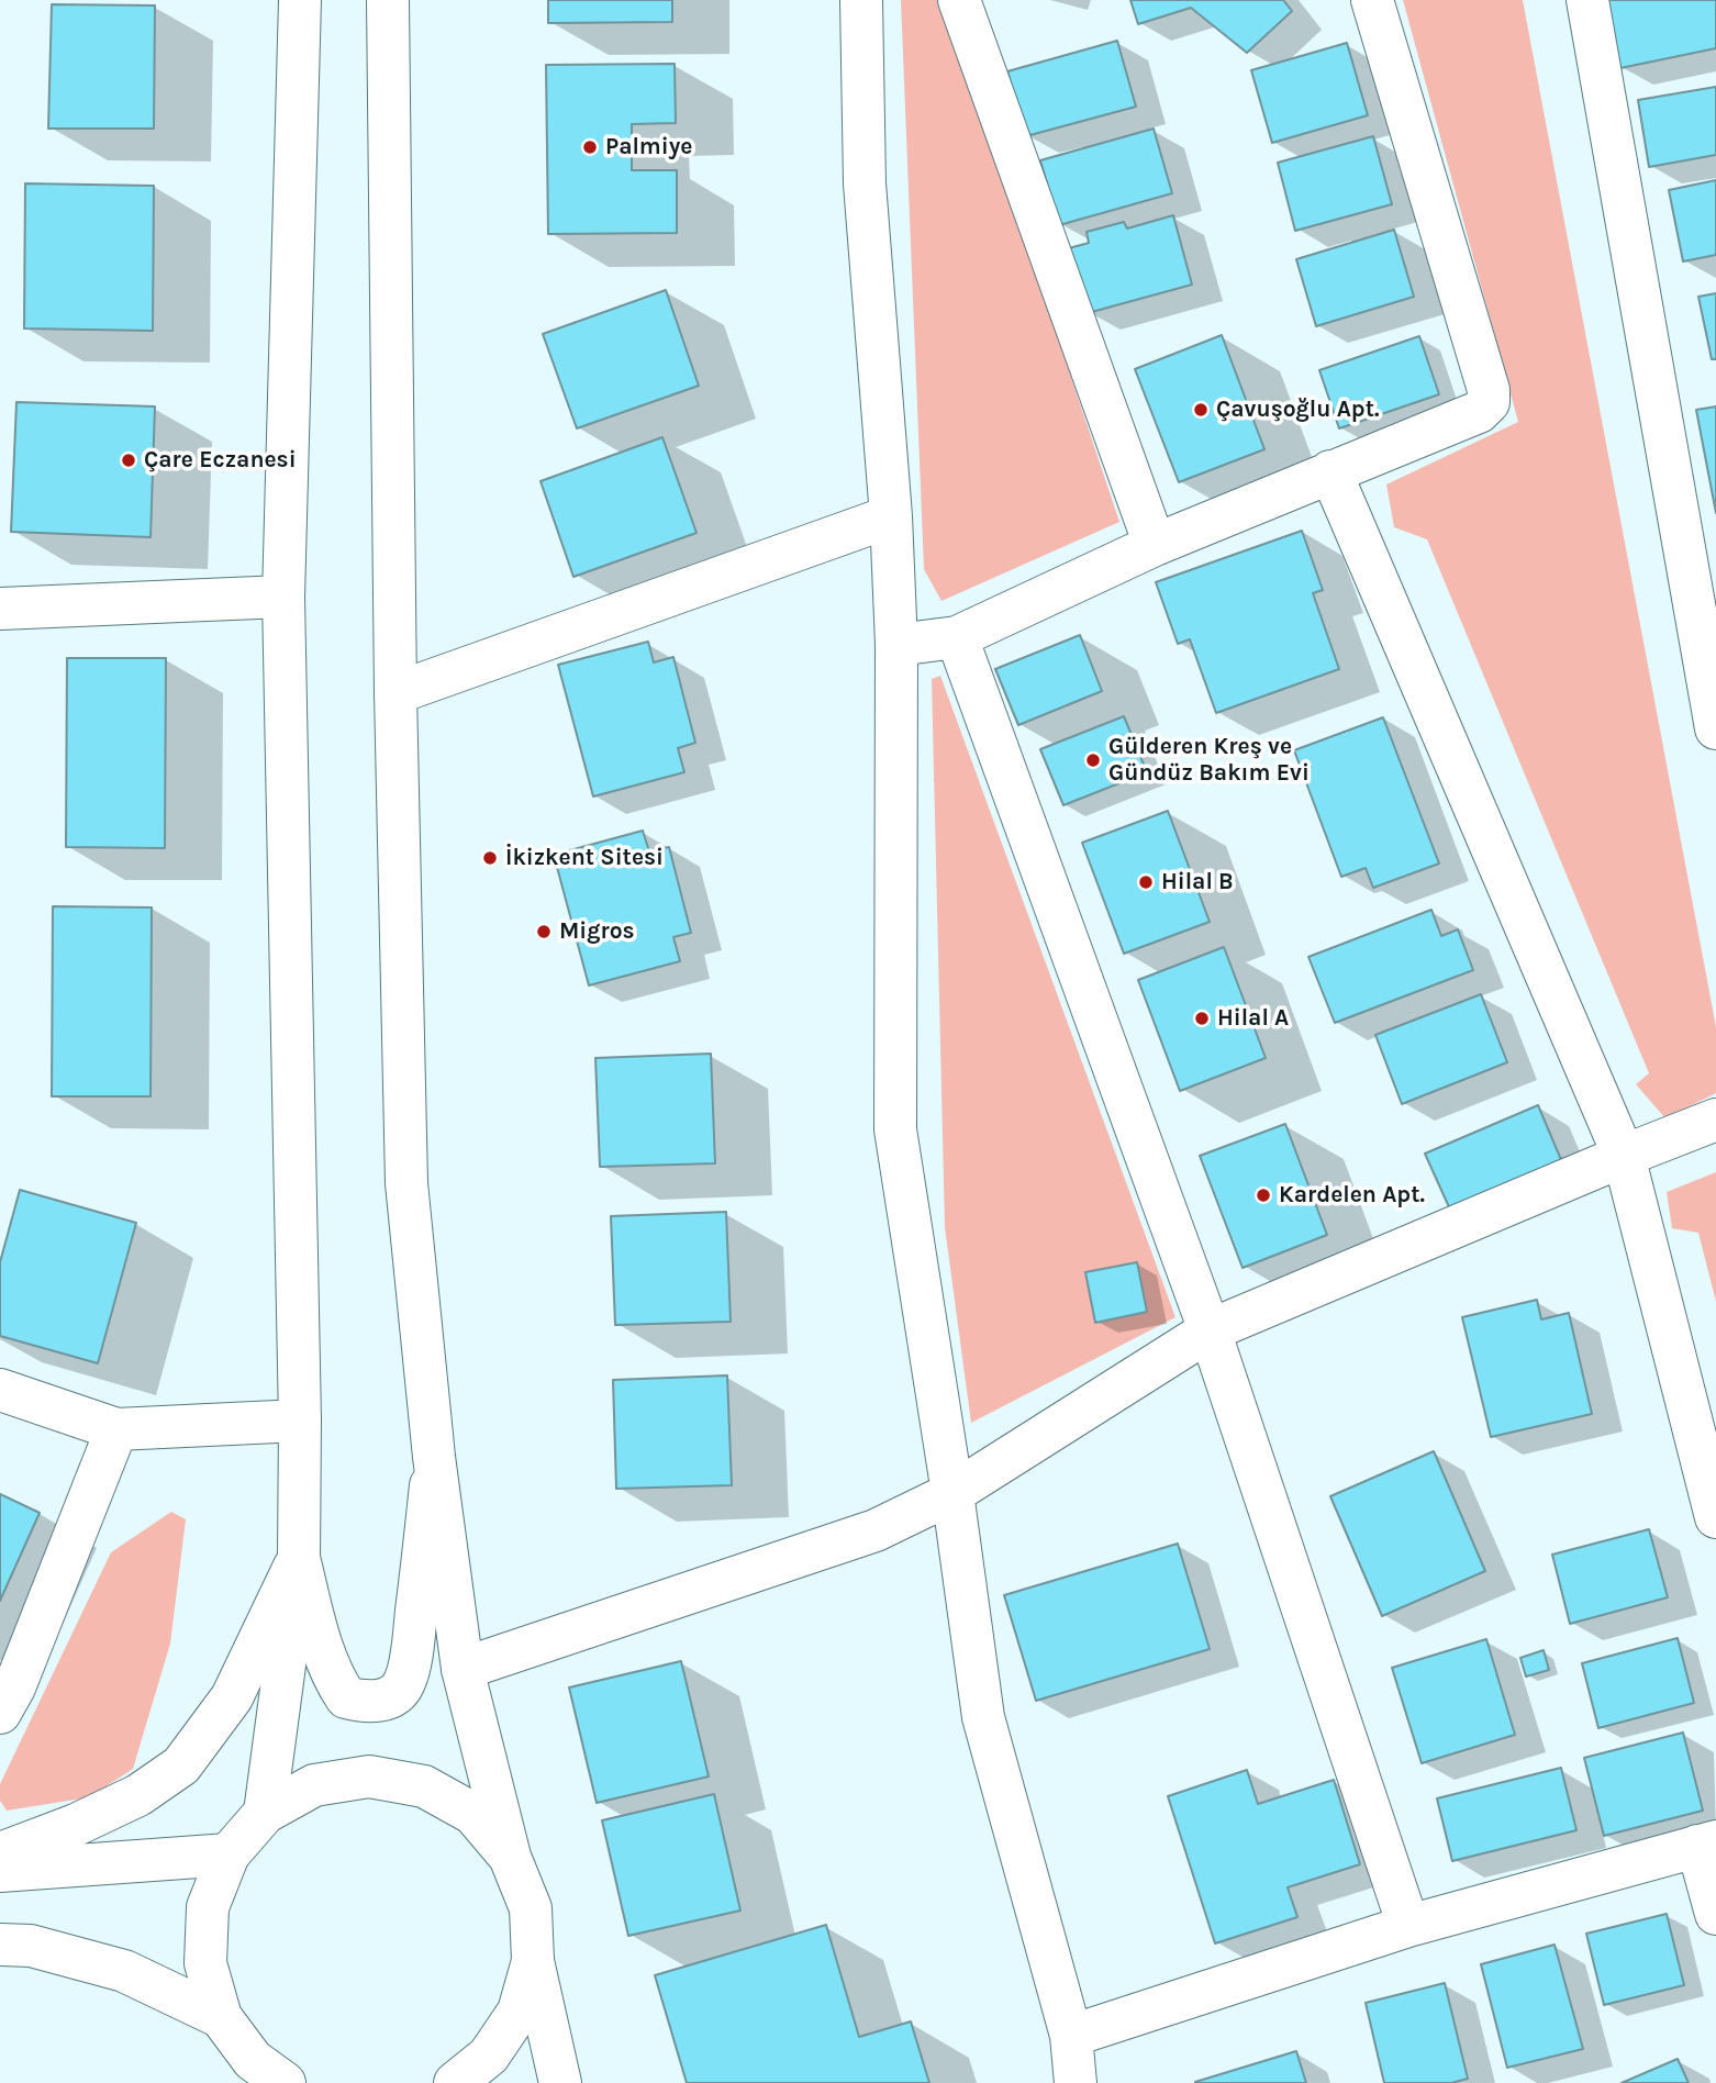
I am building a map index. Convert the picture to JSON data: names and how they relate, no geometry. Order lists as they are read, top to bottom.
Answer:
{
  "places": [
    "Palmiye",
    "Çavuşoğlu Apt.",
    "Çare Eczanesi",
    "Gülderen Kreş ve Gündüz Bakım Evi",
    "İkizkent Sitesi",
    "Hilal B",
    "Migros",
    "Hilal A",
    "Kardelen Apt."
  ]
}
